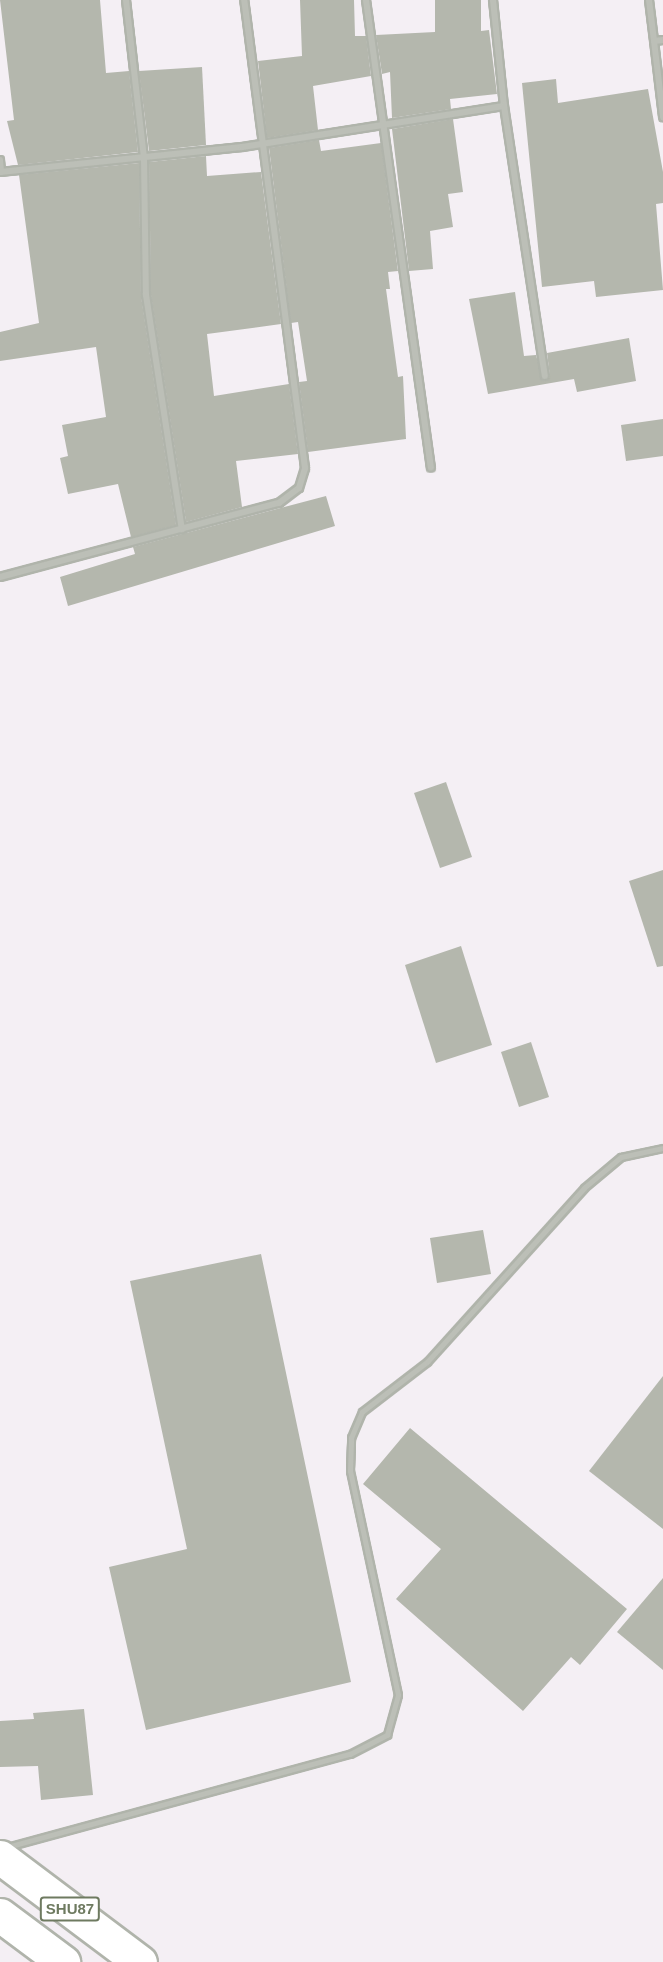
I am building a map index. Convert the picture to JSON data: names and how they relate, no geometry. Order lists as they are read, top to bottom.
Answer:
{
  "streets": {
    "main road": ["SHU87"]
  }
}
